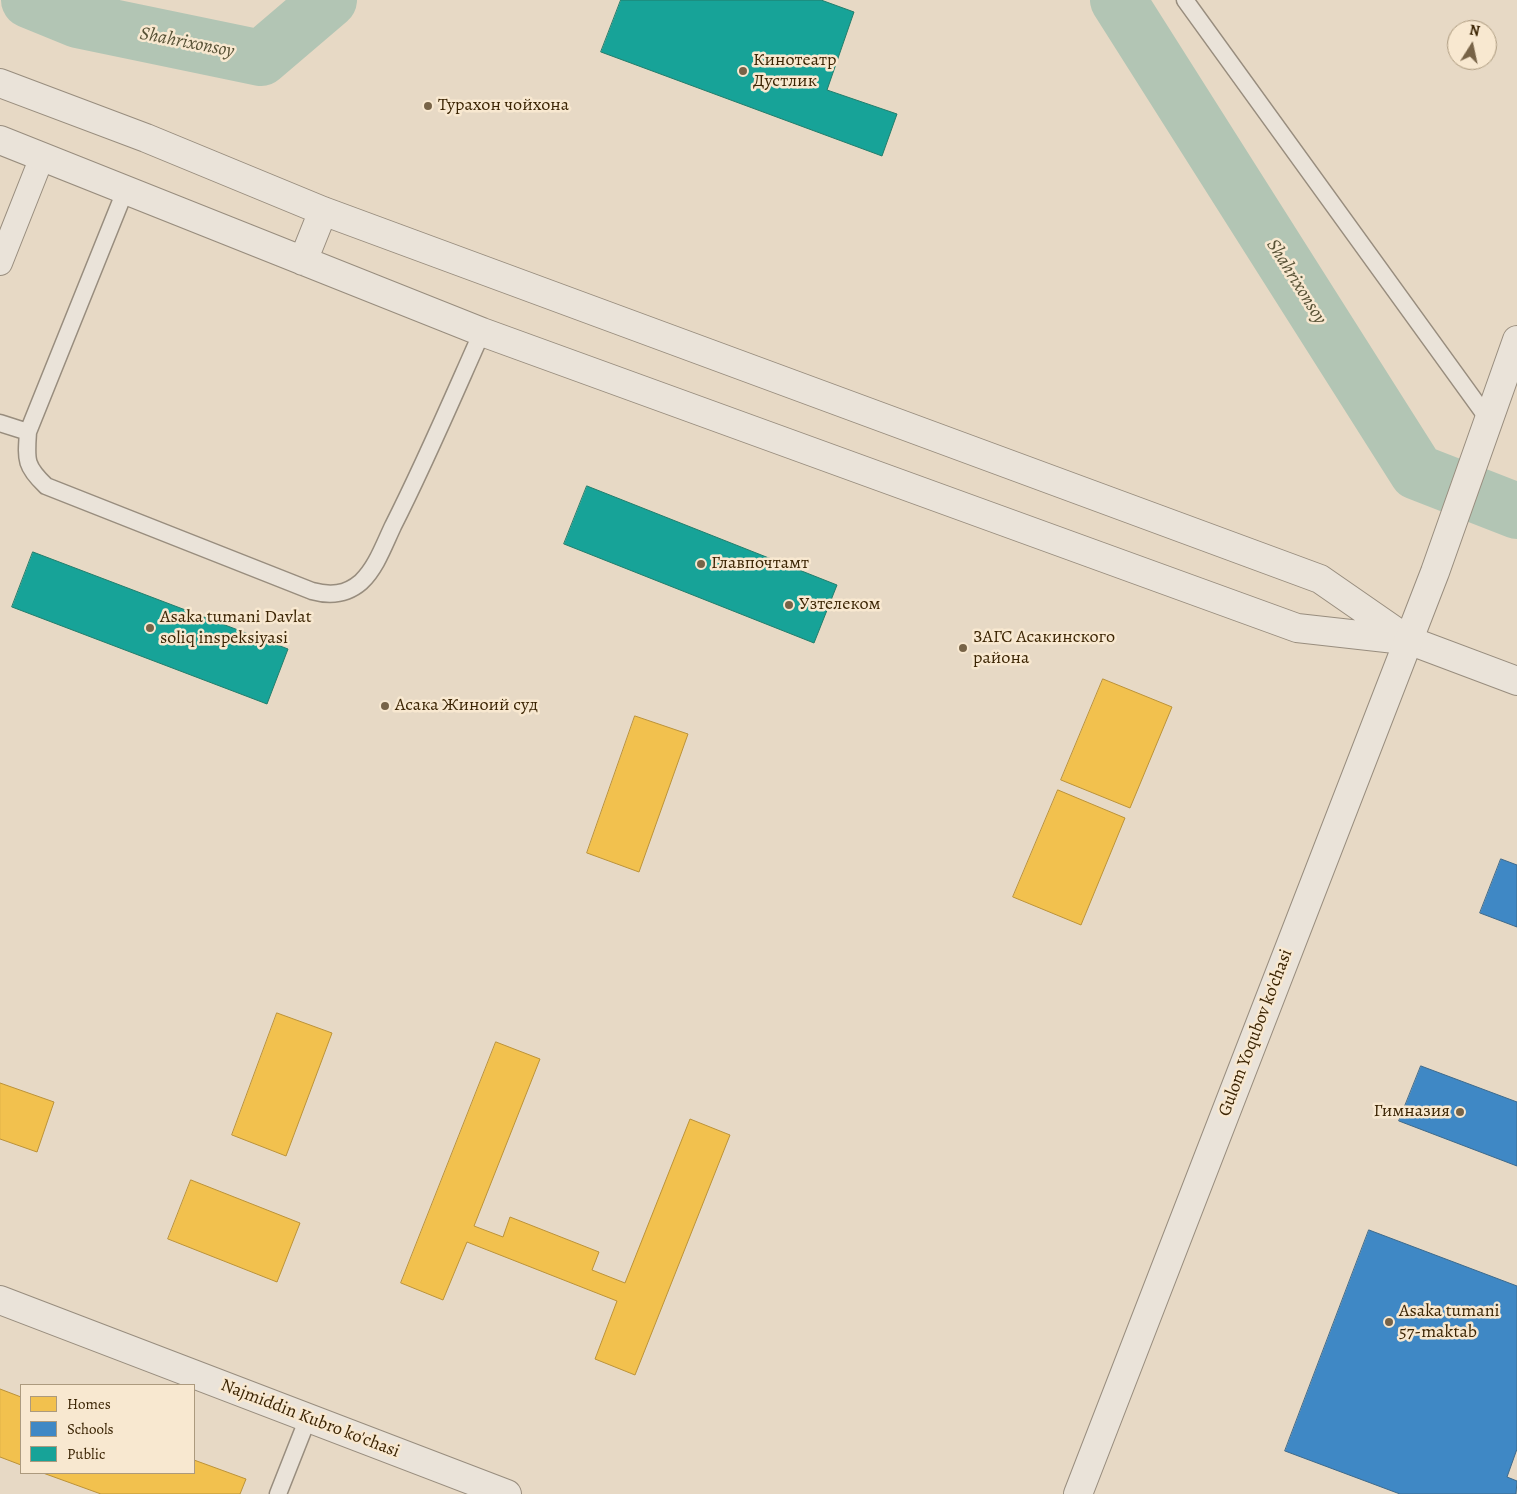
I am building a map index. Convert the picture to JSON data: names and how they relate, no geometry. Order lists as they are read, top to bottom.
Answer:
{
  "streets": {
    "street": ["Gulom Yoqubov ko'chasi", "Najmiddin Kubro ko'chasi"]
  },
  "water": ["Shahrixonsoy"],
  "places": [
    "Кинотеатр Дустлик",
    "Турахон чойхона",
    "Главпочтамт",
    "Узтелеком",
    "Asaka tumani Davlat soliq inspeksiyasi",
    "ЗАГС Асакинского района",
    "Асака Жиноий суд",
    "Гимназия",
    "Asaka tumani 57-maktab"
  ],
  "legend": ["Homes", "Schools", "Public"],
  "north": "top"
}
